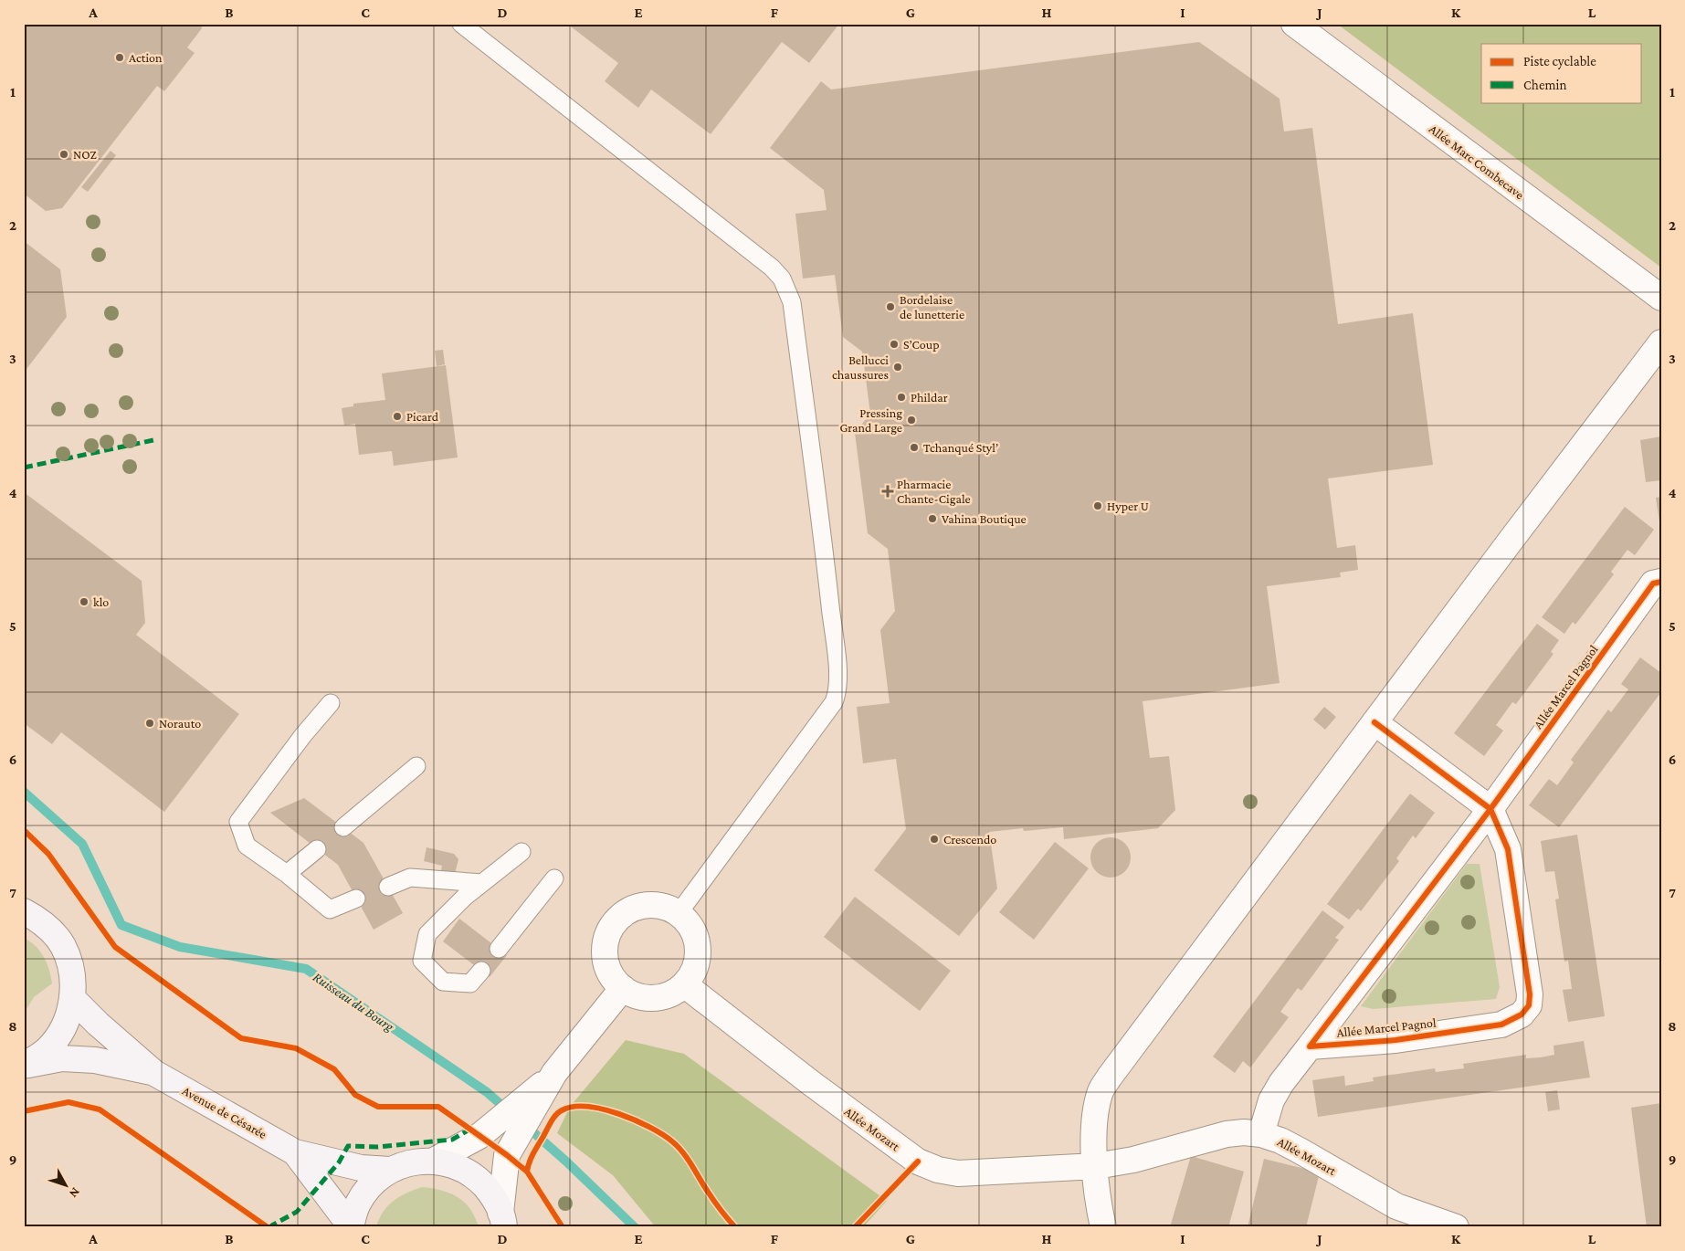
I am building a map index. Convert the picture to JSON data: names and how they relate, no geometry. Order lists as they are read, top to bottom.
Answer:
{
  "streets": {
    "street": [
      "Allée Marc Combecave",
      "Allée Marcel Pagnol",
      "Avenue de Césarée",
      "Allée Mozart"
    ]
  },
  "crossings": [
    ["Allée Marcel Pagnol", "Allée Mozart"]
  ],
  "water": ["Ruisseau du Bourg"],
  "places": {
    "other": [
      "Action",
      "NOZ",
      "Bordelaise de lunetterie",
      "S’Coup",
      "Bellucci chaussures",
      "Phildar",
      "Picard",
      "Pressing Grand Large",
      "Tchanqué Styl’",
      "Hyper U",
      "Vahina Boutique",
      "klo",
      "Norauto",
      "Crescendo"
    ],
    "health": ["Pharmacie Chante-Cigale"]
  },
  "legend": ["Piste cyclable", "Chemin"],
  "north": "bottom right",
  "grid": {
    "columns": [
      "A",
      "B",
      "C",
      "D",
      "E",
      "F",
      "G",
      "H",
      "I",
      "J",
      "K",
      "L"
    ],
    "rows": [
      "1",
      "2",
      "3",
      "4",
      "5",
      "6",
      "7",
      "8",
      "9"
    ]
  }
}
